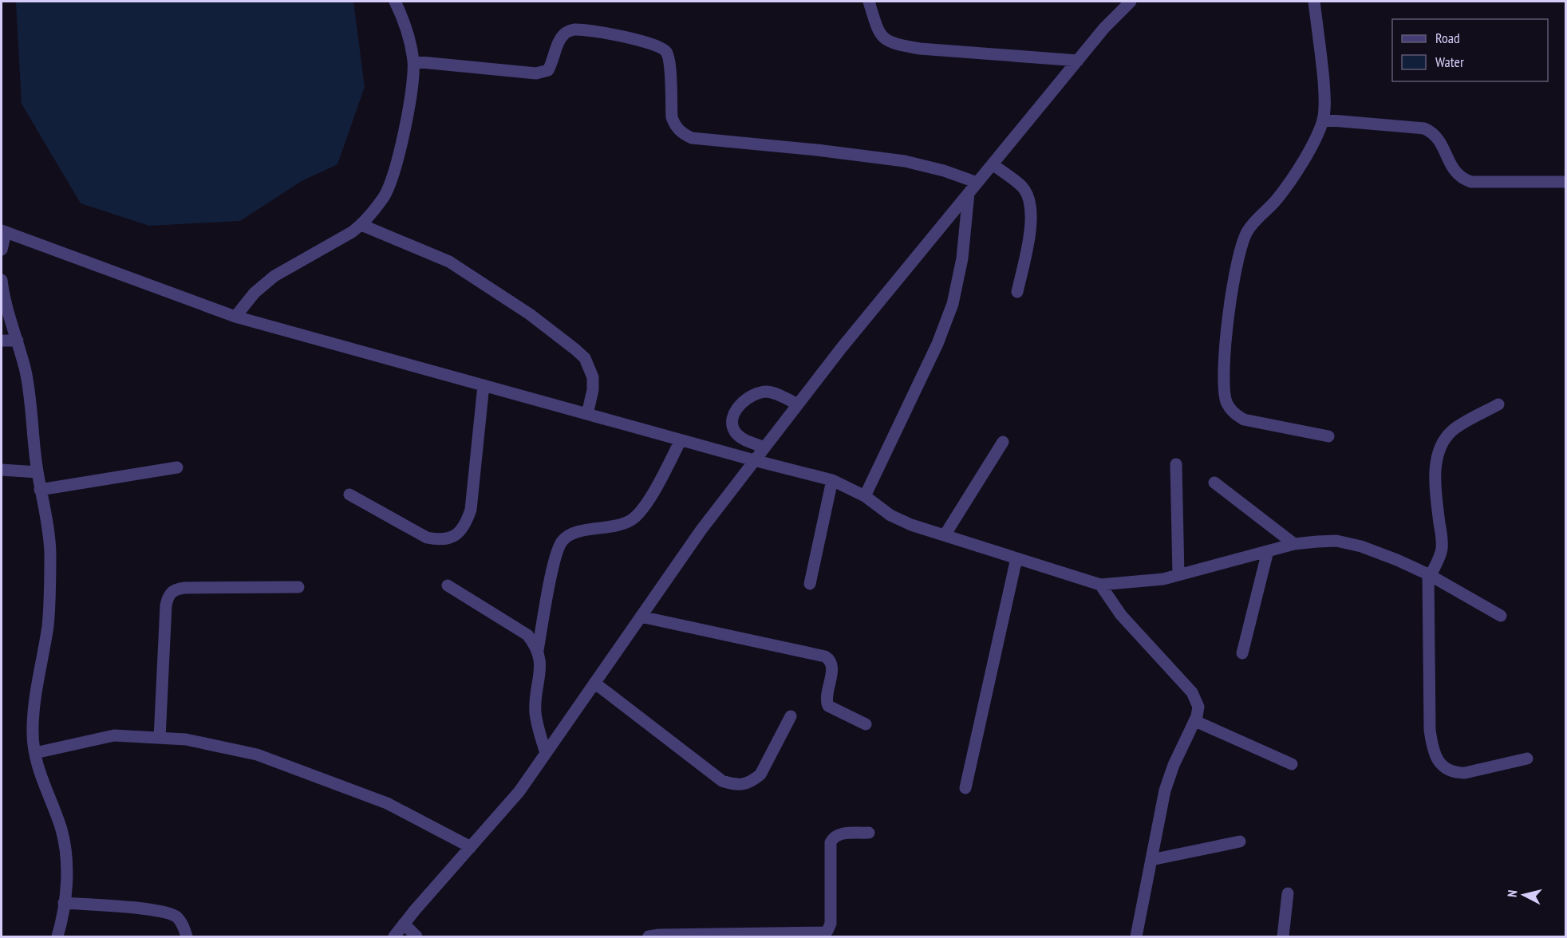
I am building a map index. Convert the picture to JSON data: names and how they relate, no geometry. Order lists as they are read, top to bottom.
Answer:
{
  "legend": ["Road", "Water"],
  "north": "left"
}
